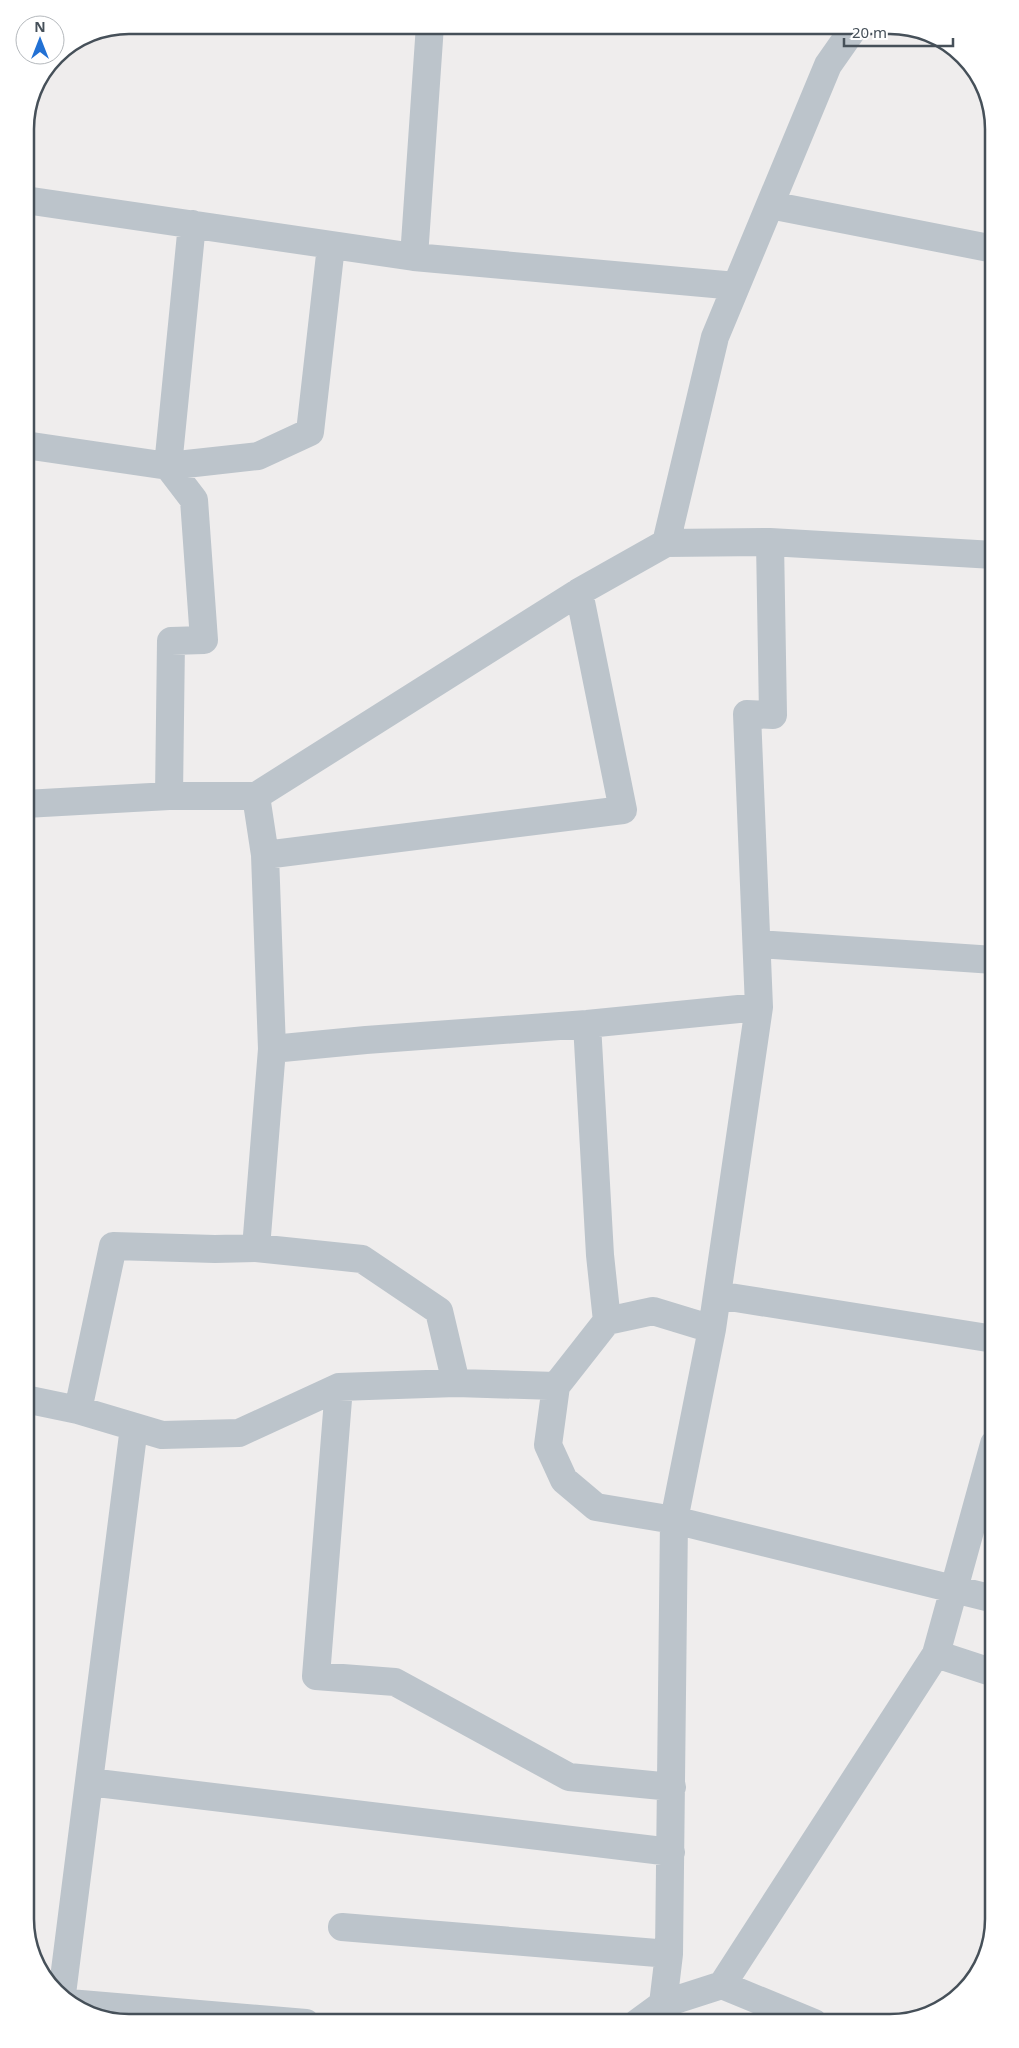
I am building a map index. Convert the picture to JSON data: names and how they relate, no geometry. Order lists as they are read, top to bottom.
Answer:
{
  "scale_bar": "20 m",
  "north": "top"
}
